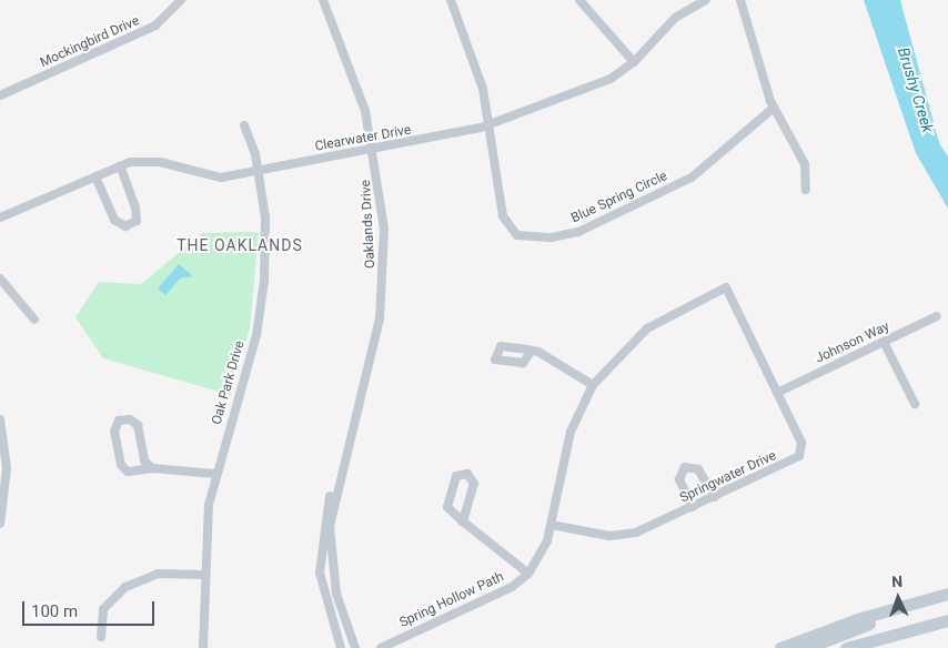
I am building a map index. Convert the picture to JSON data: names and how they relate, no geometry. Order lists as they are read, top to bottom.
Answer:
{
  "streets": {
    "street": [
      "Mockingbird Drive",
      "Clearwater Drive",
      "Blue Spring Circle",
      "Oaklands Drive",
      "Johnson Way",
      "Oak Park Drive",
      "Springwater Drive",
      "Spring Hollow Path"
    ]
  },
  "crossings": [
    ["Clearwater Drive", "Blue Spring Circle"],
    ["Clearwater Drive", "Oaklands Drive"],
    ["Clearwater Drive", "Oak Park Drive"],
    ["Johnson Way", "Springwater Drive"],
    ["Springwater Drive", "Spring Hollow Path"]
  ],
  "districts": ["THE OAKLANDS"],
  "water": ["Brushy Creek"],
  "scale_bar": "100 m",
  "north": "top"
}
